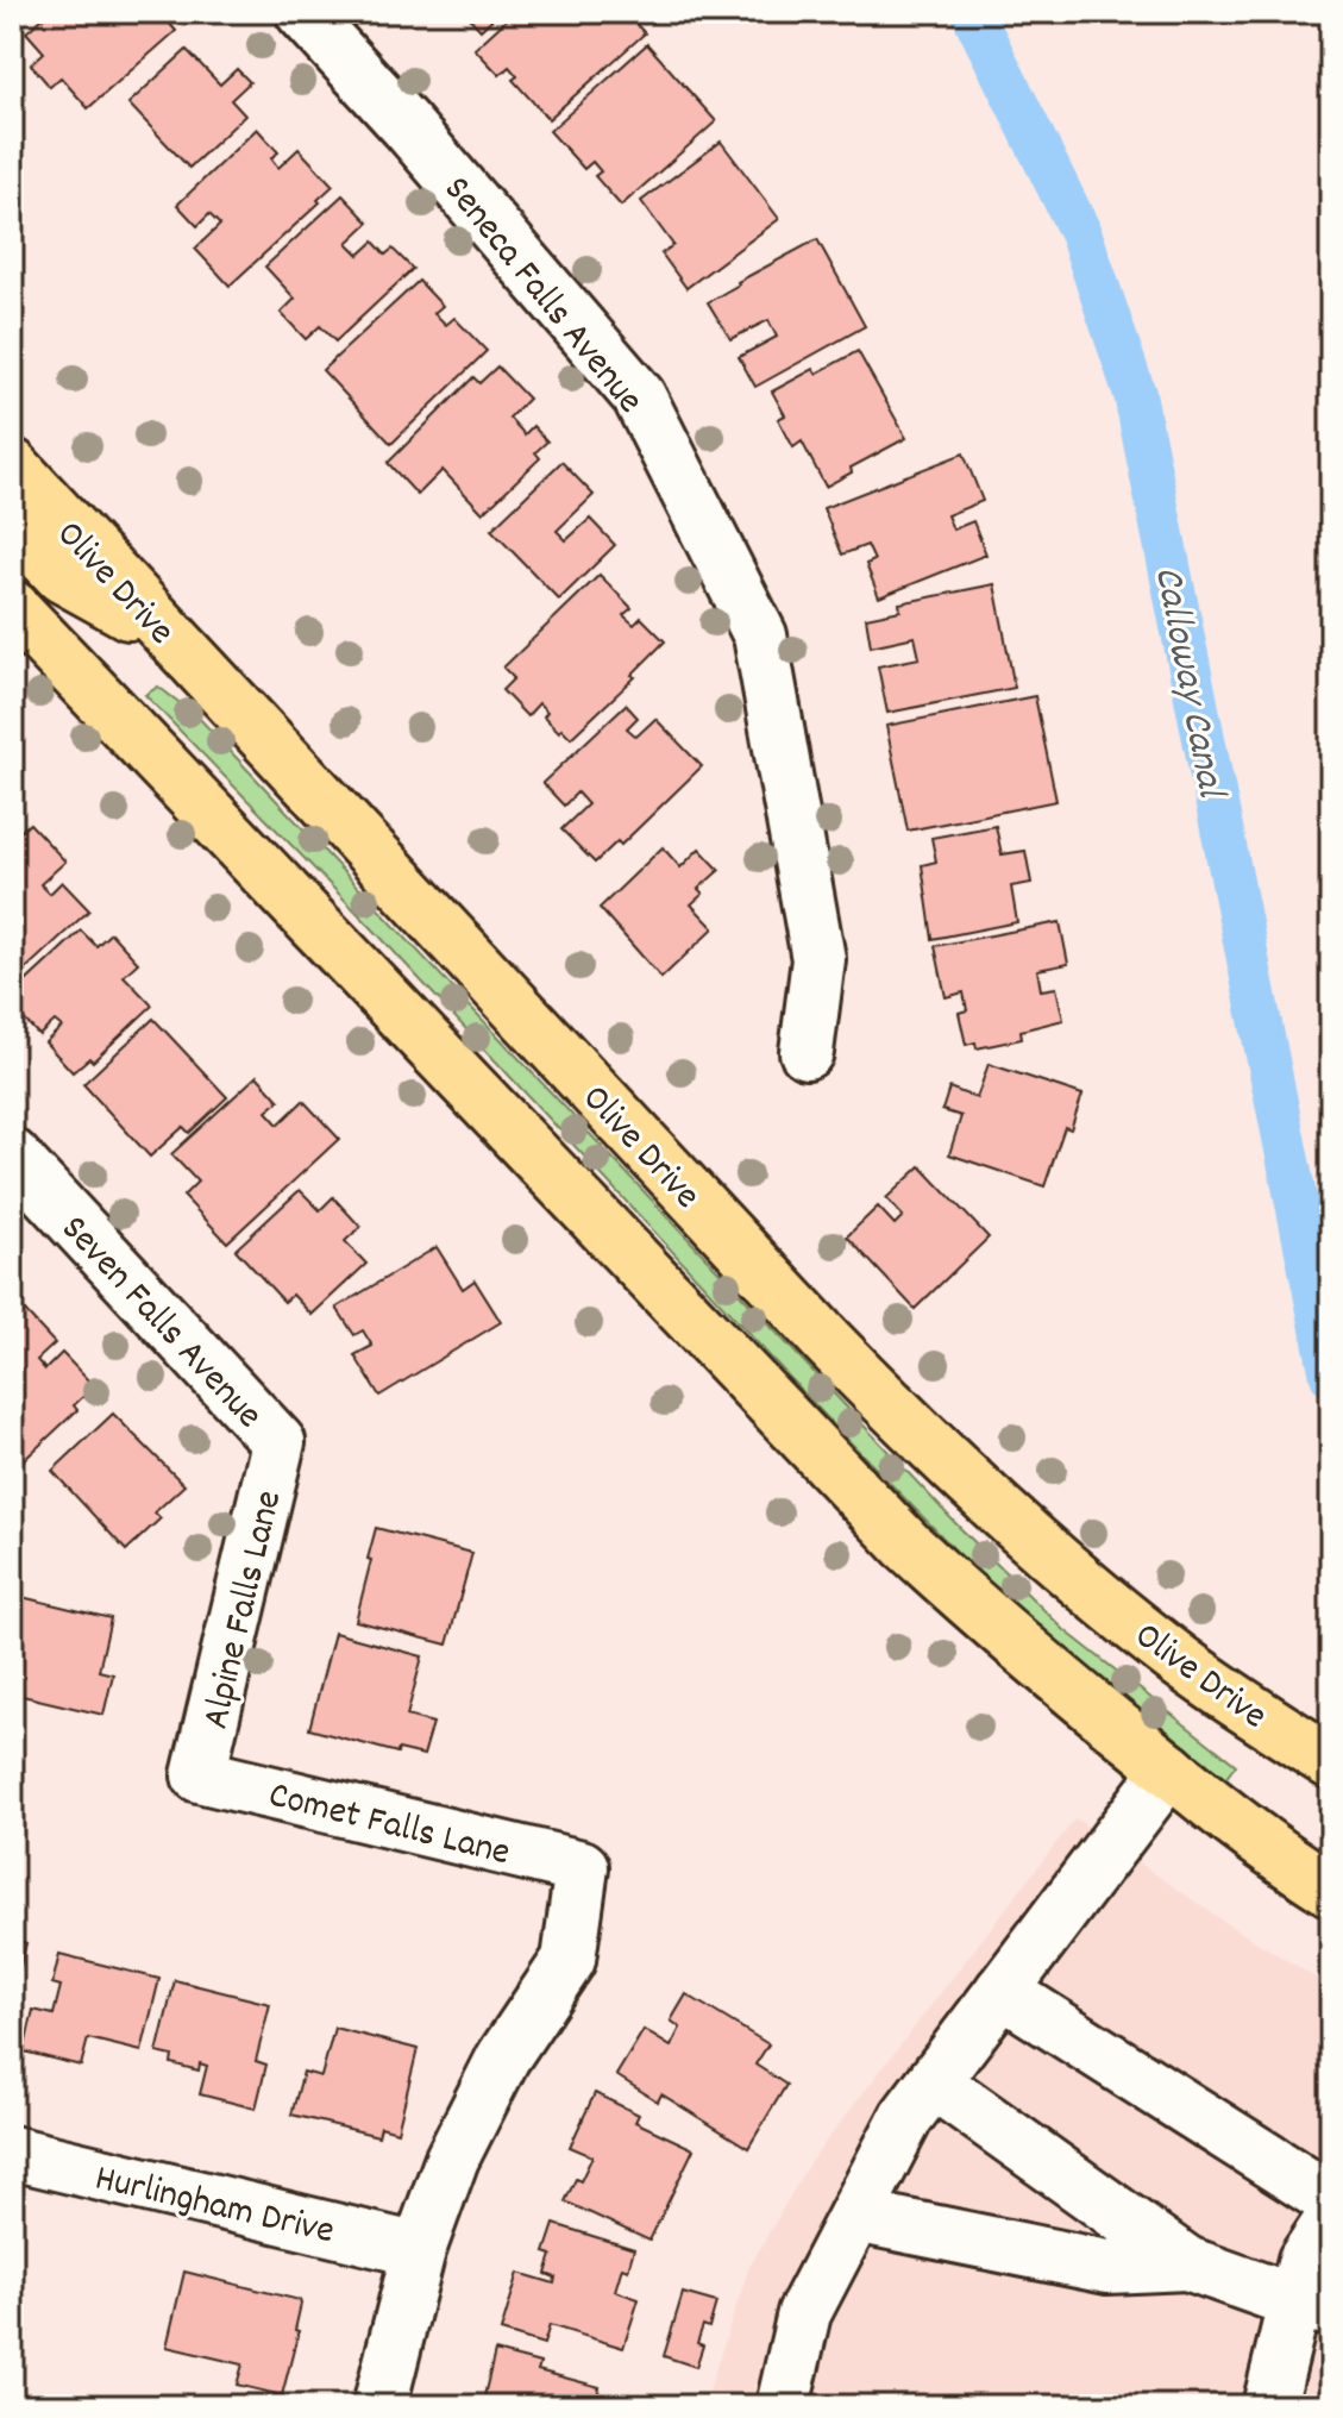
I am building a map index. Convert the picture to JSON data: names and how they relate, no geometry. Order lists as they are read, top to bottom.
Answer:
{
  "streets": {
    "main road": ["Olive Drive"],
    "street": [
      "Seneca Falls Avenue",
      "Seven Falls Avenue",
      "Alpine Falls Lane",
      "Comet Falls Lane",
      "Hurlingham Drive"
    ]
  },
  "crossings": [
    ["Seven Falls Avenue", "Alpine Falls Lane"],
    ["Alpine Falls Lane", "Comet Falls Lane"],
    ["Comet Falls Lane", "Hurlingham Drive"]
  ],
  "water": ["Calloway Canal"]
}
